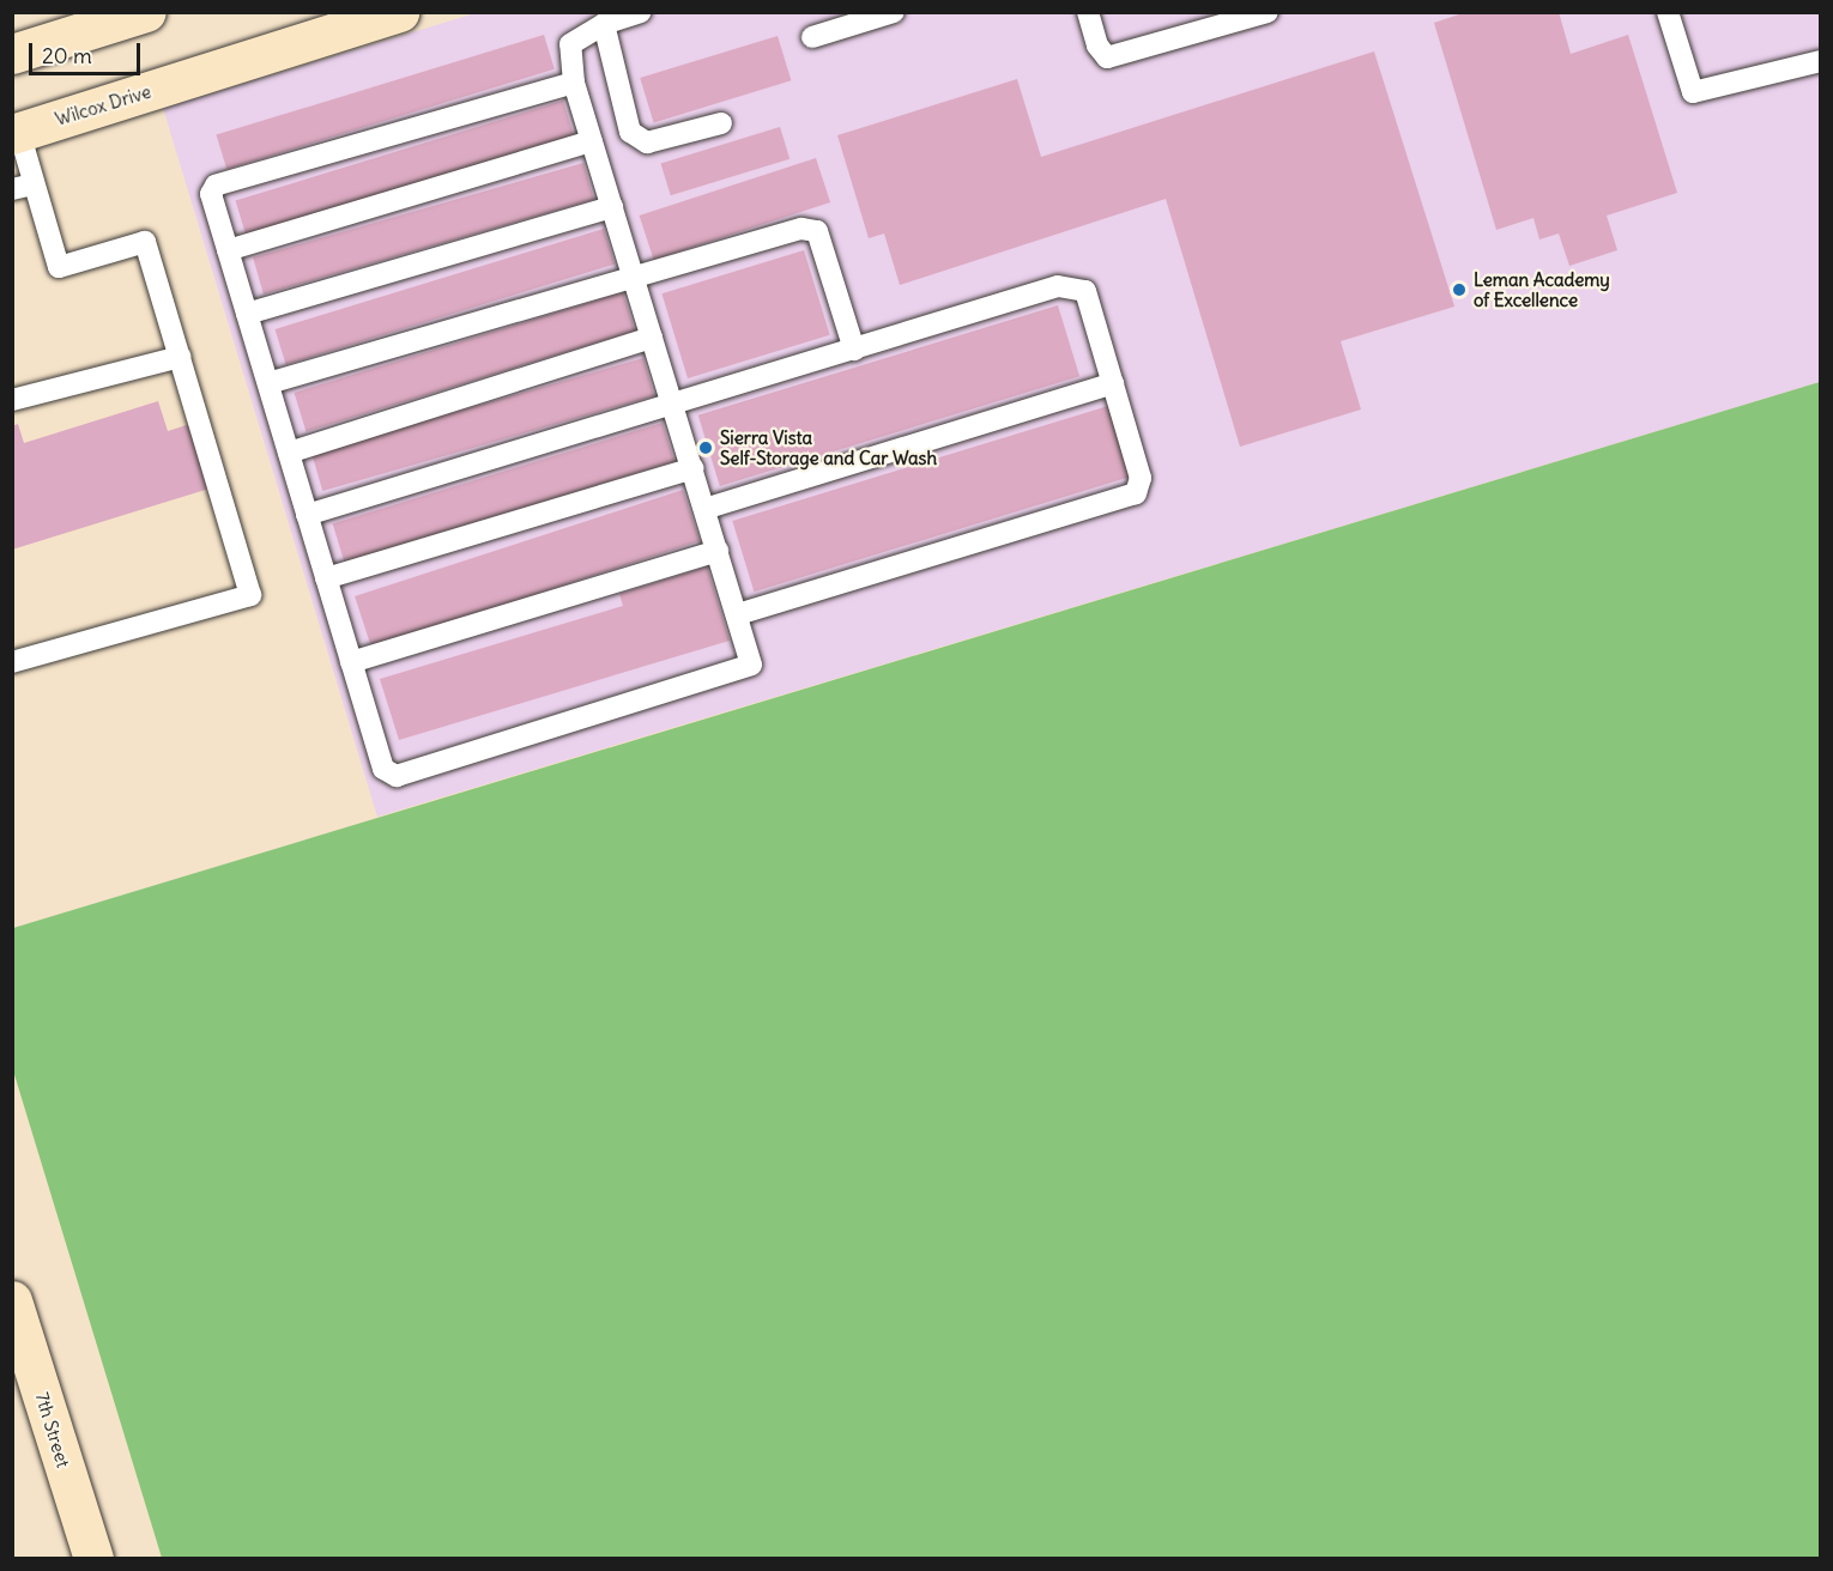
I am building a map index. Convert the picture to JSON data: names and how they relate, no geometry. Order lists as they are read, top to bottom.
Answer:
{
  "streets": {
    "street": ["Wilcox Drive", "7th Street"]
  },
  "places": ["Leman Academy of Excellence", "Sierra Vista Self-Storage and Car Wash"],
  "scale_bar": "20 m"
}
